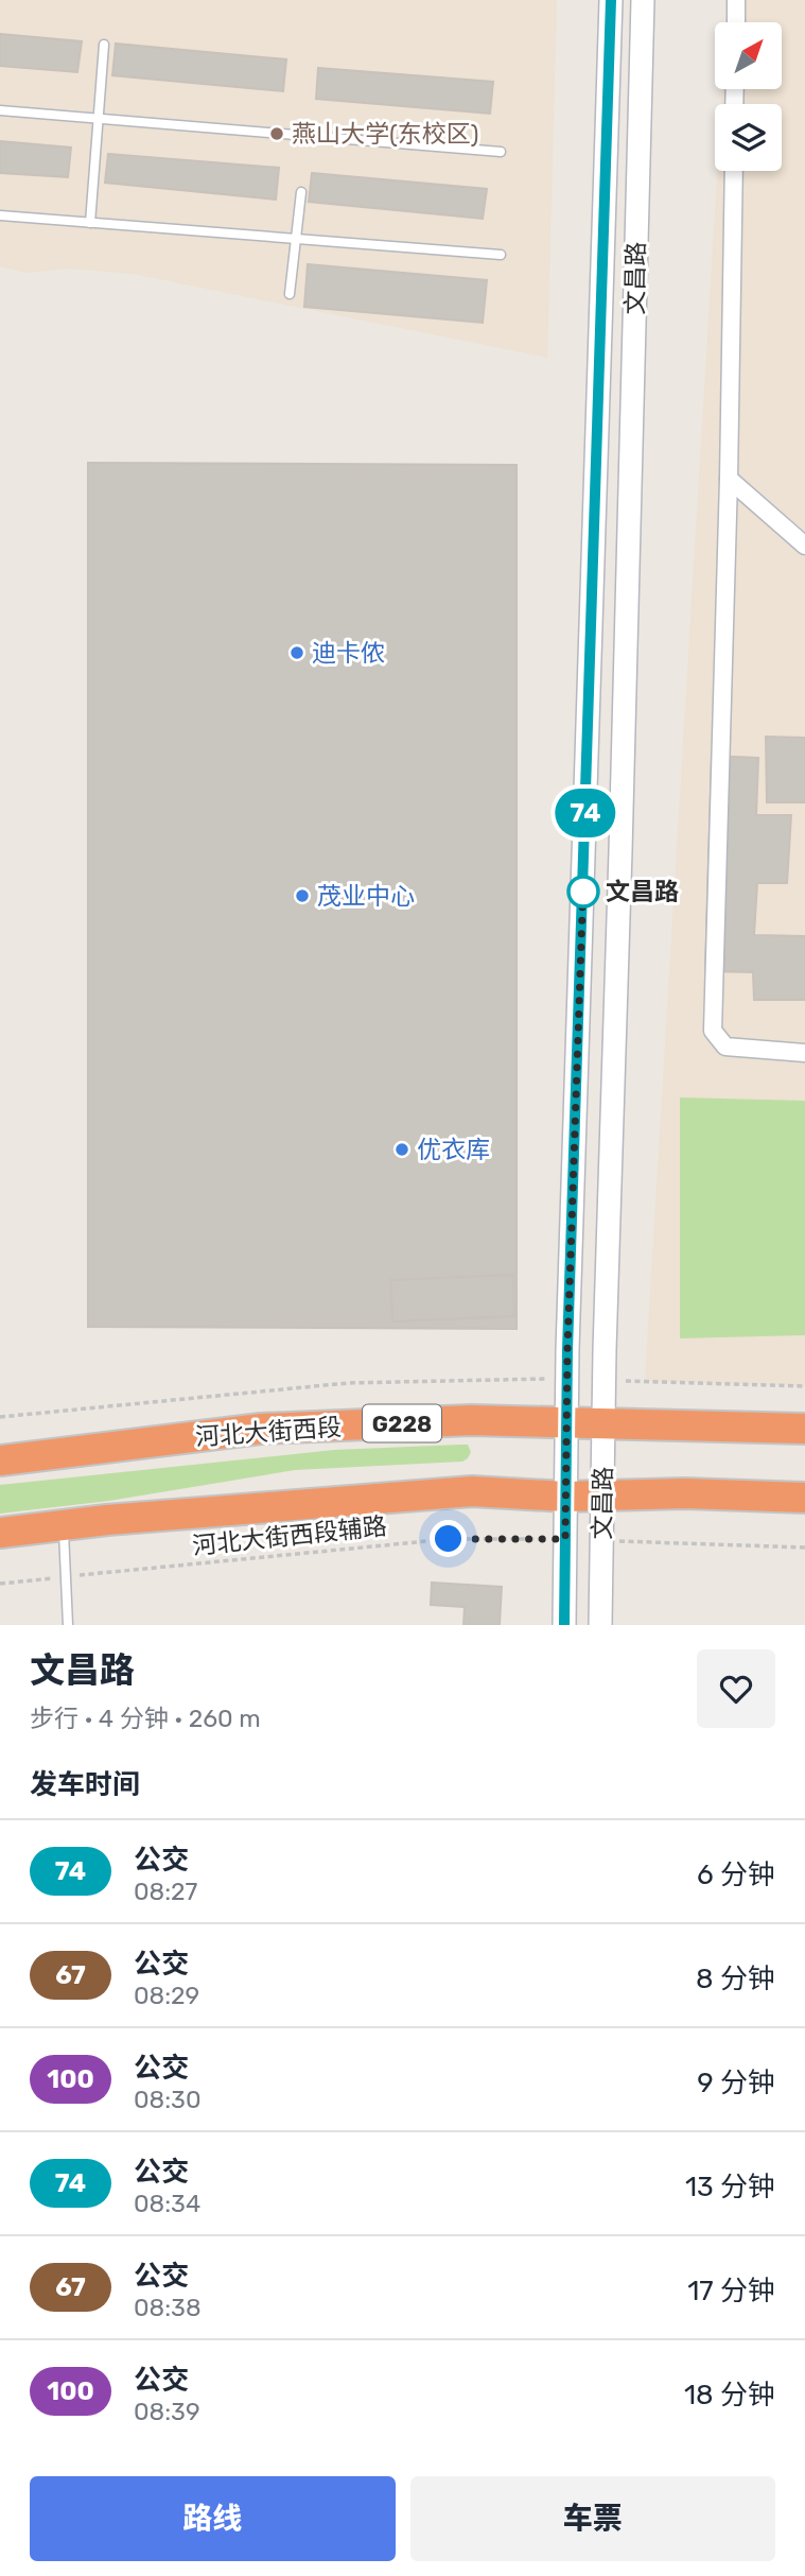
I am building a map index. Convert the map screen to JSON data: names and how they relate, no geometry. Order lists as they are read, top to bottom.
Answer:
{
  "streets": {
    "highway": ["G228", "河北大街西段"],
    "main road": ["文昌路"],
    "path": ["河北大街西段辅路"]
  },
  "crossings": [
    ["文昌路", "河北大街西段"],
    ["文昌路", "河北大街西段辅路"]
  ],
  "places": [
    "燕山大学(东校区)",
    "迪卡侬",
    "文昌路",
    "茂业中心",
    "优衣库"
  ],
  "lines": ["bus line 74"],
  "north": "top right",
  "page": {
    "on_map": "74",
    "heading": [
      ["文昌路", "步行 · 4 分钟 · 260 m"],
      "发车时间"
    ],
    "list": [
      {
        "mark": "74",
        "name": "公交",
        "note": "08:27",
        "value": "6 分钟"
      },
      {
        "mark": "67",
        "name": "公交",
        "note": "08:29",
        "value": "8 分钟"
      },
      {
        "mark": "100",
        "name": "公交",
        "note": "08:30",
        "value": "9 分钟"
      },
      {
        "mark": "74",
        "name": "公交",
        "note": "08:34",
        "value": "13 分钟"
      },
      {
        "mark": "67",
        "name": "公交",
        "note": "08:38",
        "value": "17 分钟"
      },
      {
        "mark": "100",
        "name": "公交",
        "note": "08:39",
        "value": "18 分钟"
      }
    ],
    "buttons": ["路线", "车票"]
  }
}
